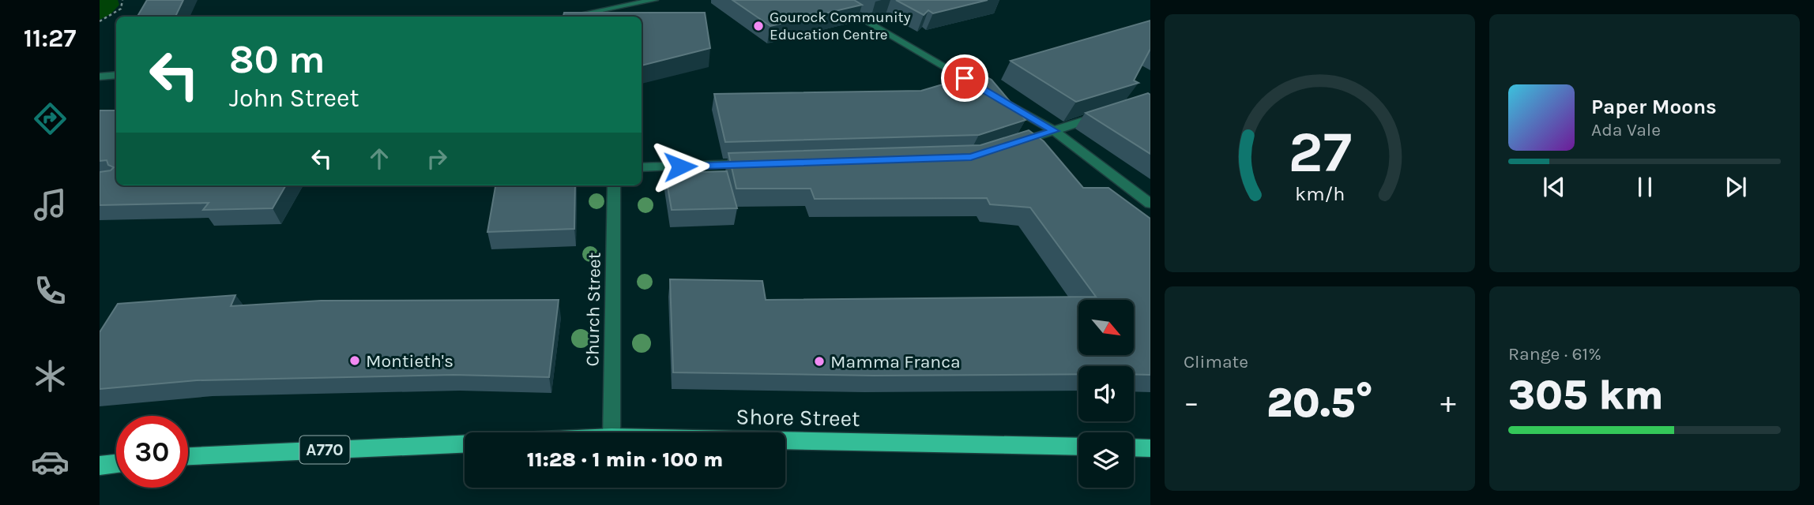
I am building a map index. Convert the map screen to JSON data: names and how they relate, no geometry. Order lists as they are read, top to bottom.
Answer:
{
  "streets": {
    "main road": ["Shore Street", "A770"],
    "street": ["Church Street"]
  },
  "places": ["Gourock Community Education Centre", "Montieth's", "Mamma Franca"],
  "north": "bottom right",
  "page": {
    "tabs": "11:27",
    "turn": ["80 m", "John Street"],
    "song": ["Paper Moons", "Ada Vale"],
    "tile": [
      "Climate",
      ["Range · 61%", "305 km"]
    ],
    "heat": ["−", "20.5°", "+"],
    "limit": "30",
    "trip": "11:28 · 1 min · 100 m",
    "gauge": ["27", "km/h"]
  }
}
